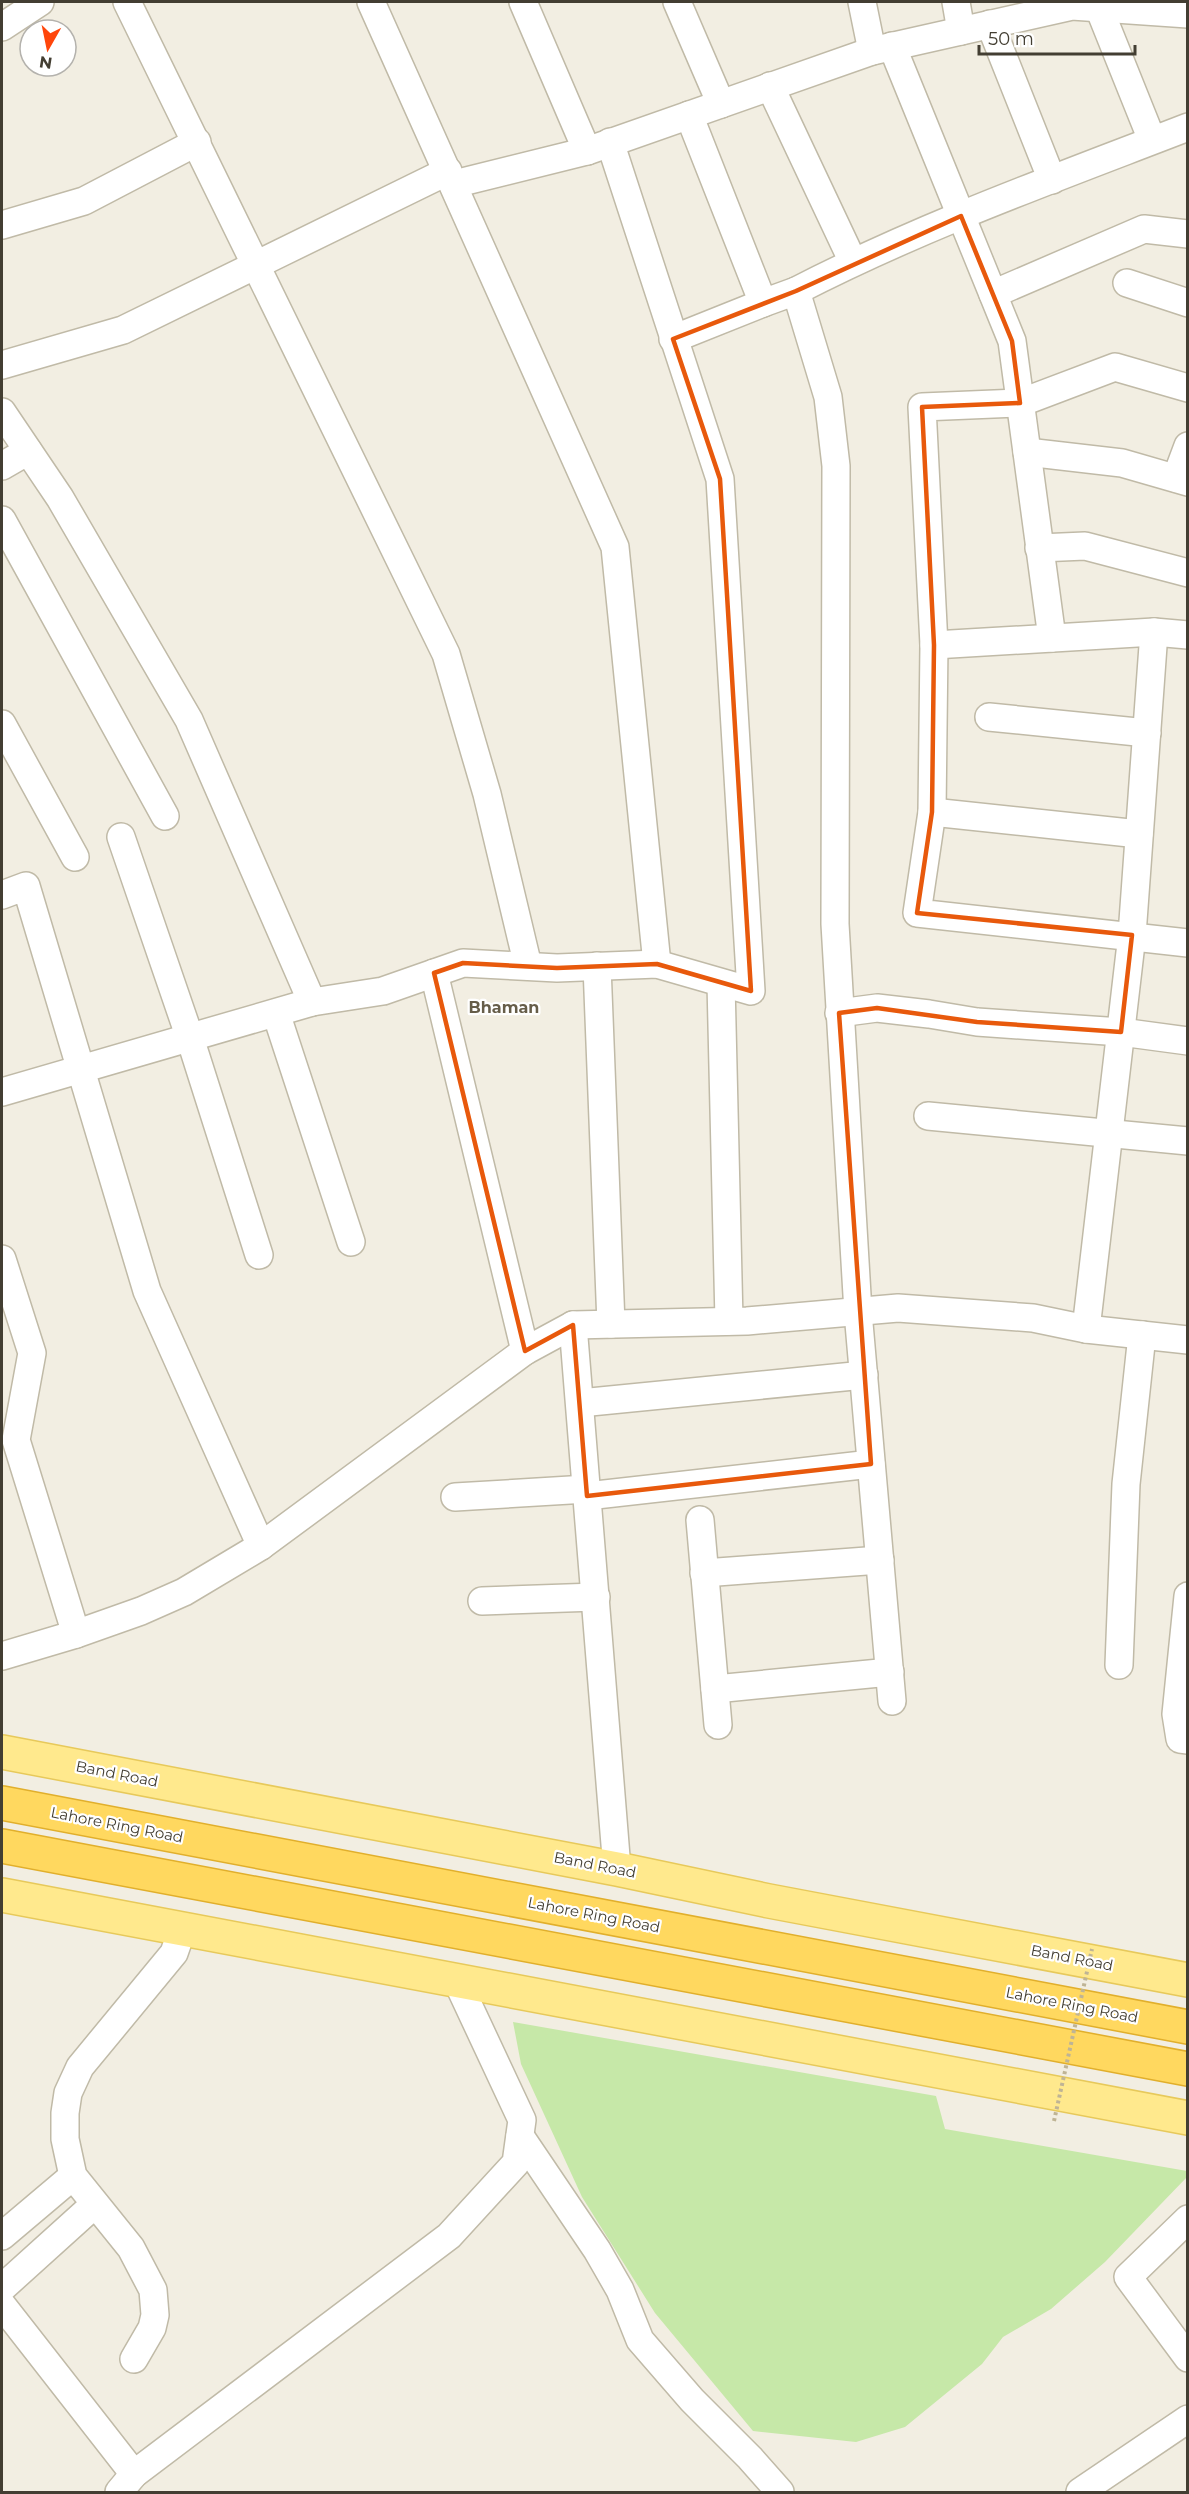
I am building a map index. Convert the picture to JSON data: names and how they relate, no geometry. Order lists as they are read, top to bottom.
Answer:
{
  "streets": {
    "highway": ["Lahore Ring Road"],
    "main road": ["Band Road"]
  },
  "districts": ["Bhaman"],
  "scale_bar": "50 m",
  "north": "bottom"
}
